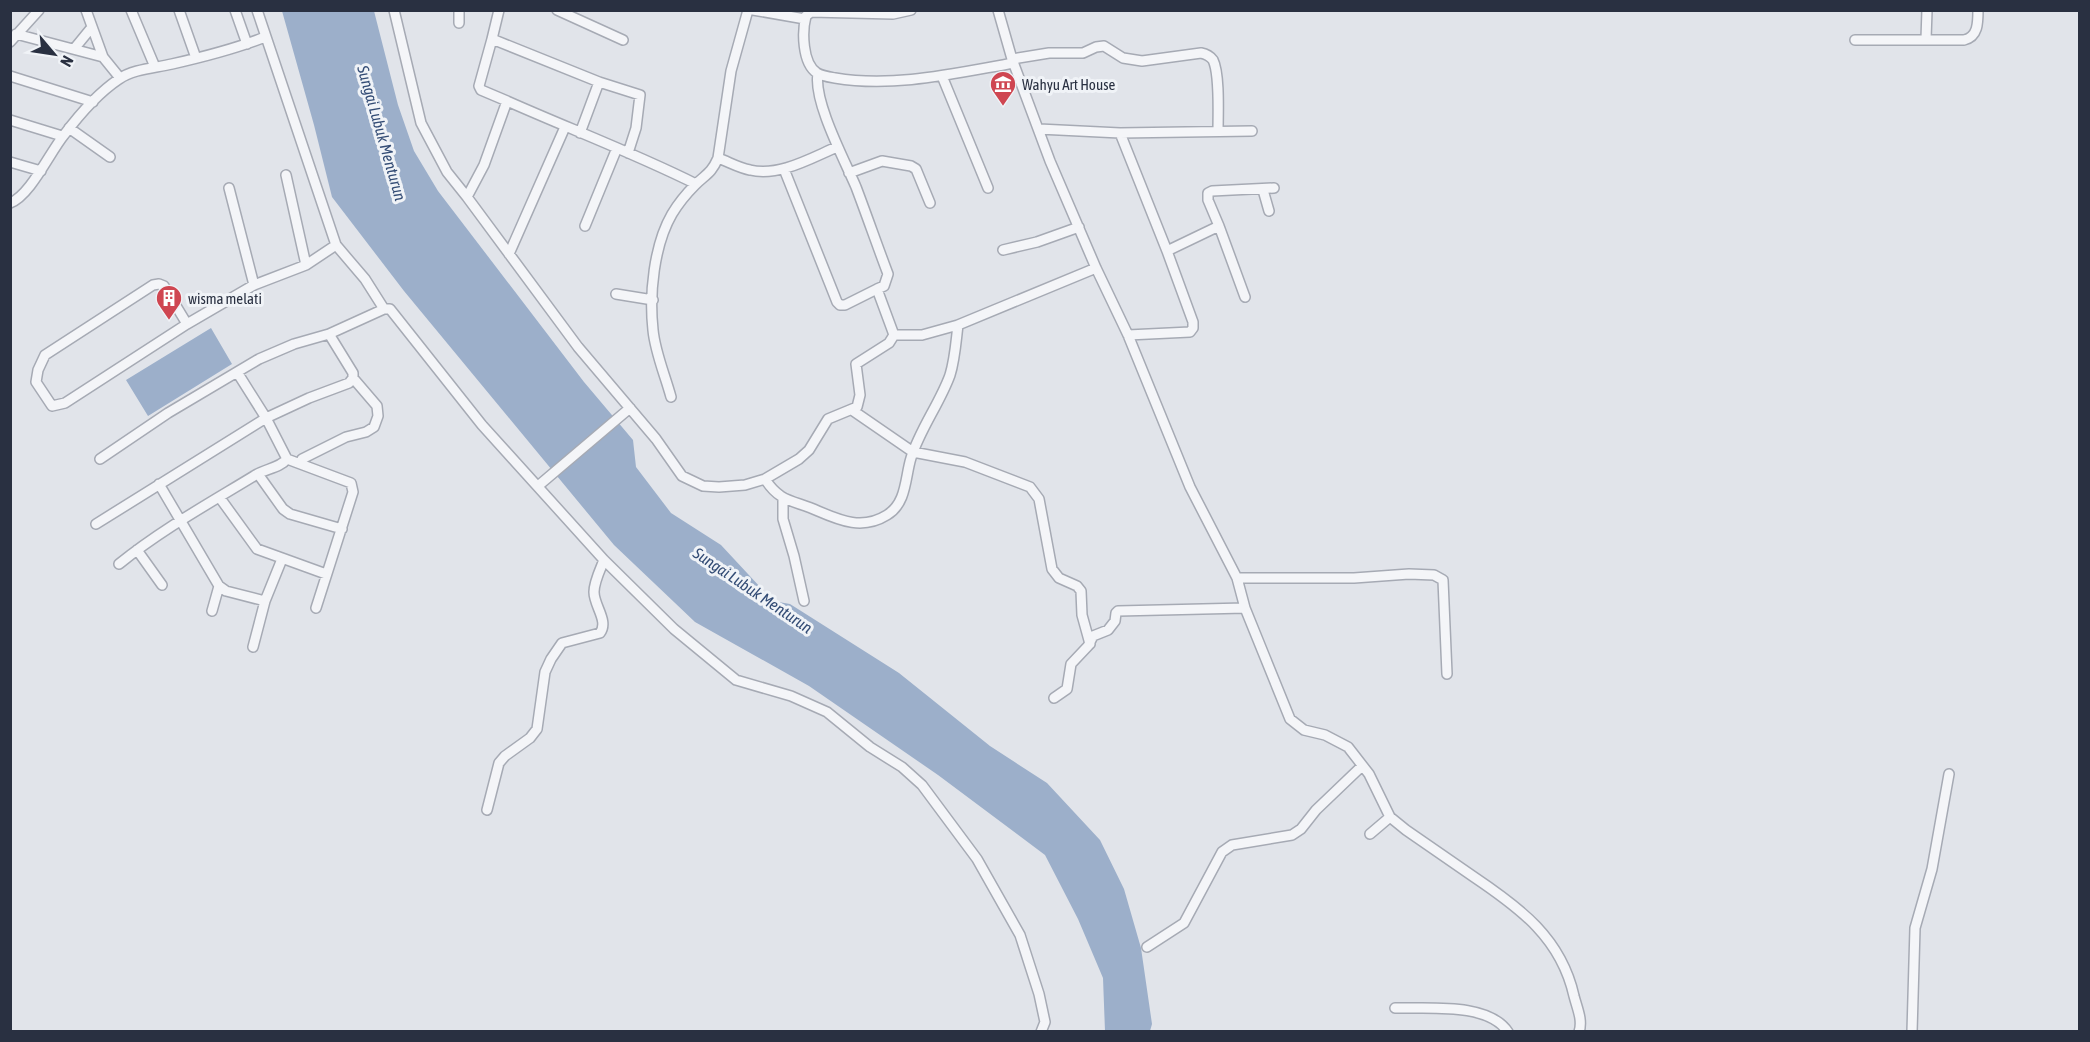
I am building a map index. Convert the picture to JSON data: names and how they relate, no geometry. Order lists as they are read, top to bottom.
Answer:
{
  "water": ["Sungai Lubuk Menturun"],
  "places": {
    "museum": ["Wahyu Art House"],
    "building": ["wisma melati"]
  },
  "north": "bottom right"
}
